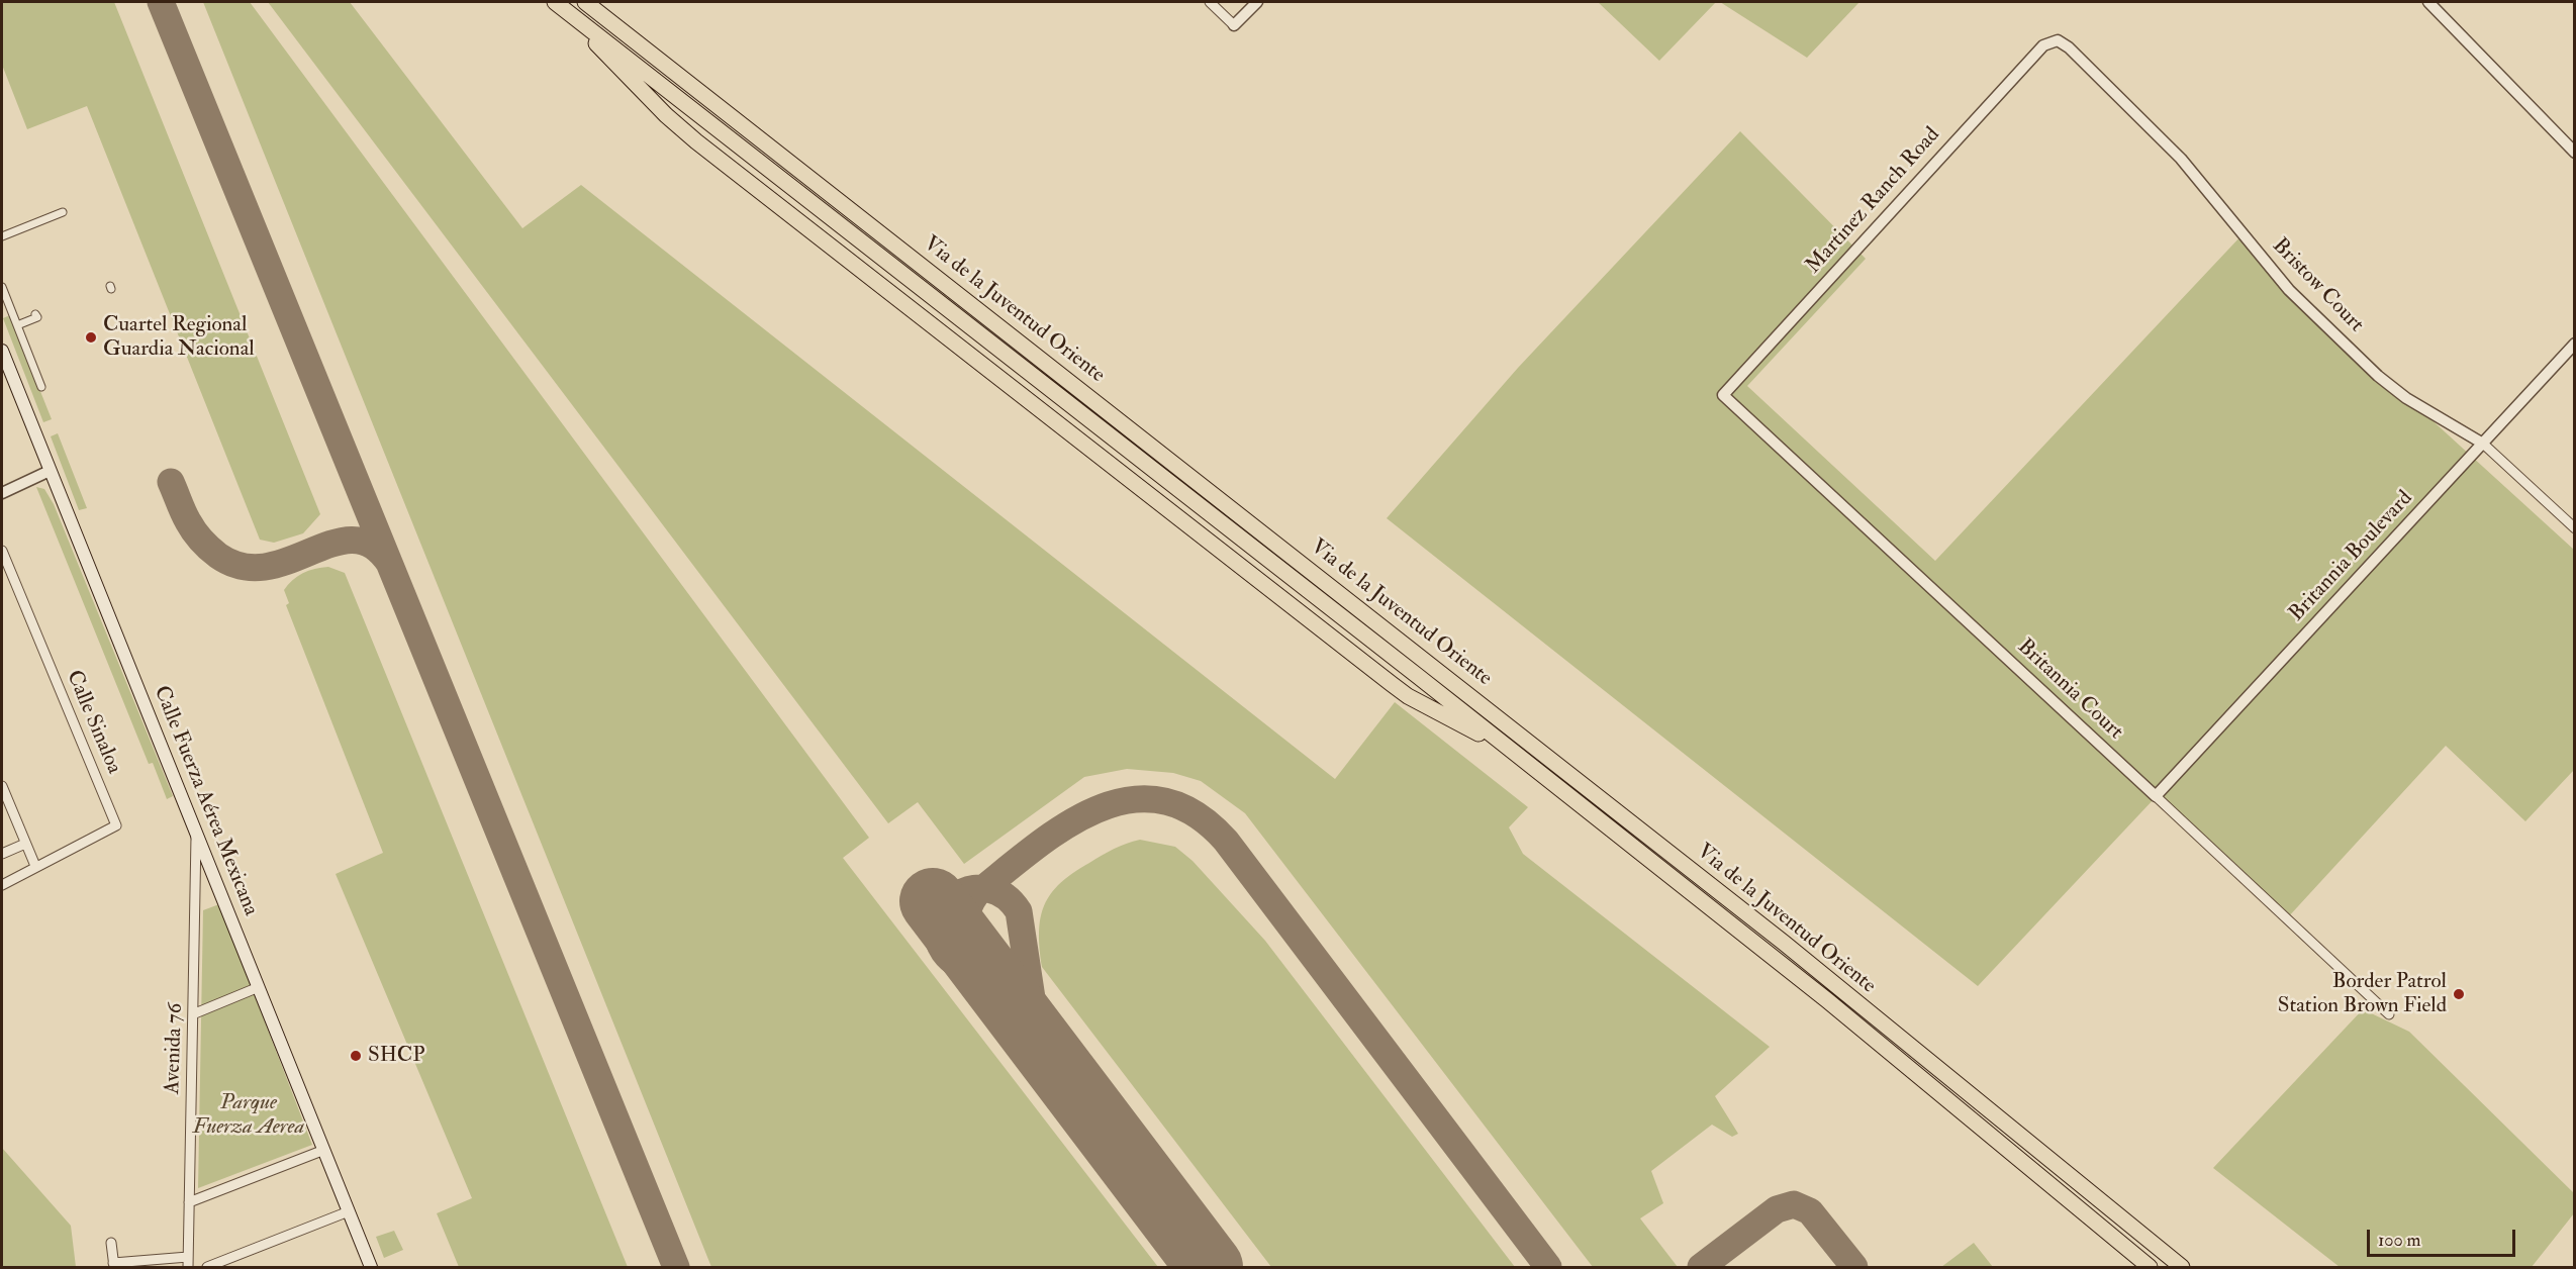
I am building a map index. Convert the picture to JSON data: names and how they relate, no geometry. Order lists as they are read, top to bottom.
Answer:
{
  "streets": {
    "highway": ["Via de la Juventud Oriente"],
    "main road": ["Calle Fuerza Aérea Mexicana"],
    "street": [
      "Martinez Ranch Road",
      "Bristow Court",
      "Britannia Boulevard",
      "Britannia Court",
      "Calle Sinaloa",
      "Avenida 76"
    ]
  },
  "crossings": [
    ["Martinez Ranch Road", "Bristow Court"],
    ["Martinez Ranch Road", "Britannia Court"],
    ["Bristow Court", "Britannia Boulevard"],
    ["Britannia Boulevard", "Britannia Court"],
    ["Calle Fuerza Aérea Mexicana", "Avenida 76"]
  ],
  "parks": ["Parque Fuerza Aerea"],
  "places": ["Cuartel Regional Guardia Nacional", "Border Patrol Station Brown Field", "SHCP"],
  "scale_bar": "100 m"
}
